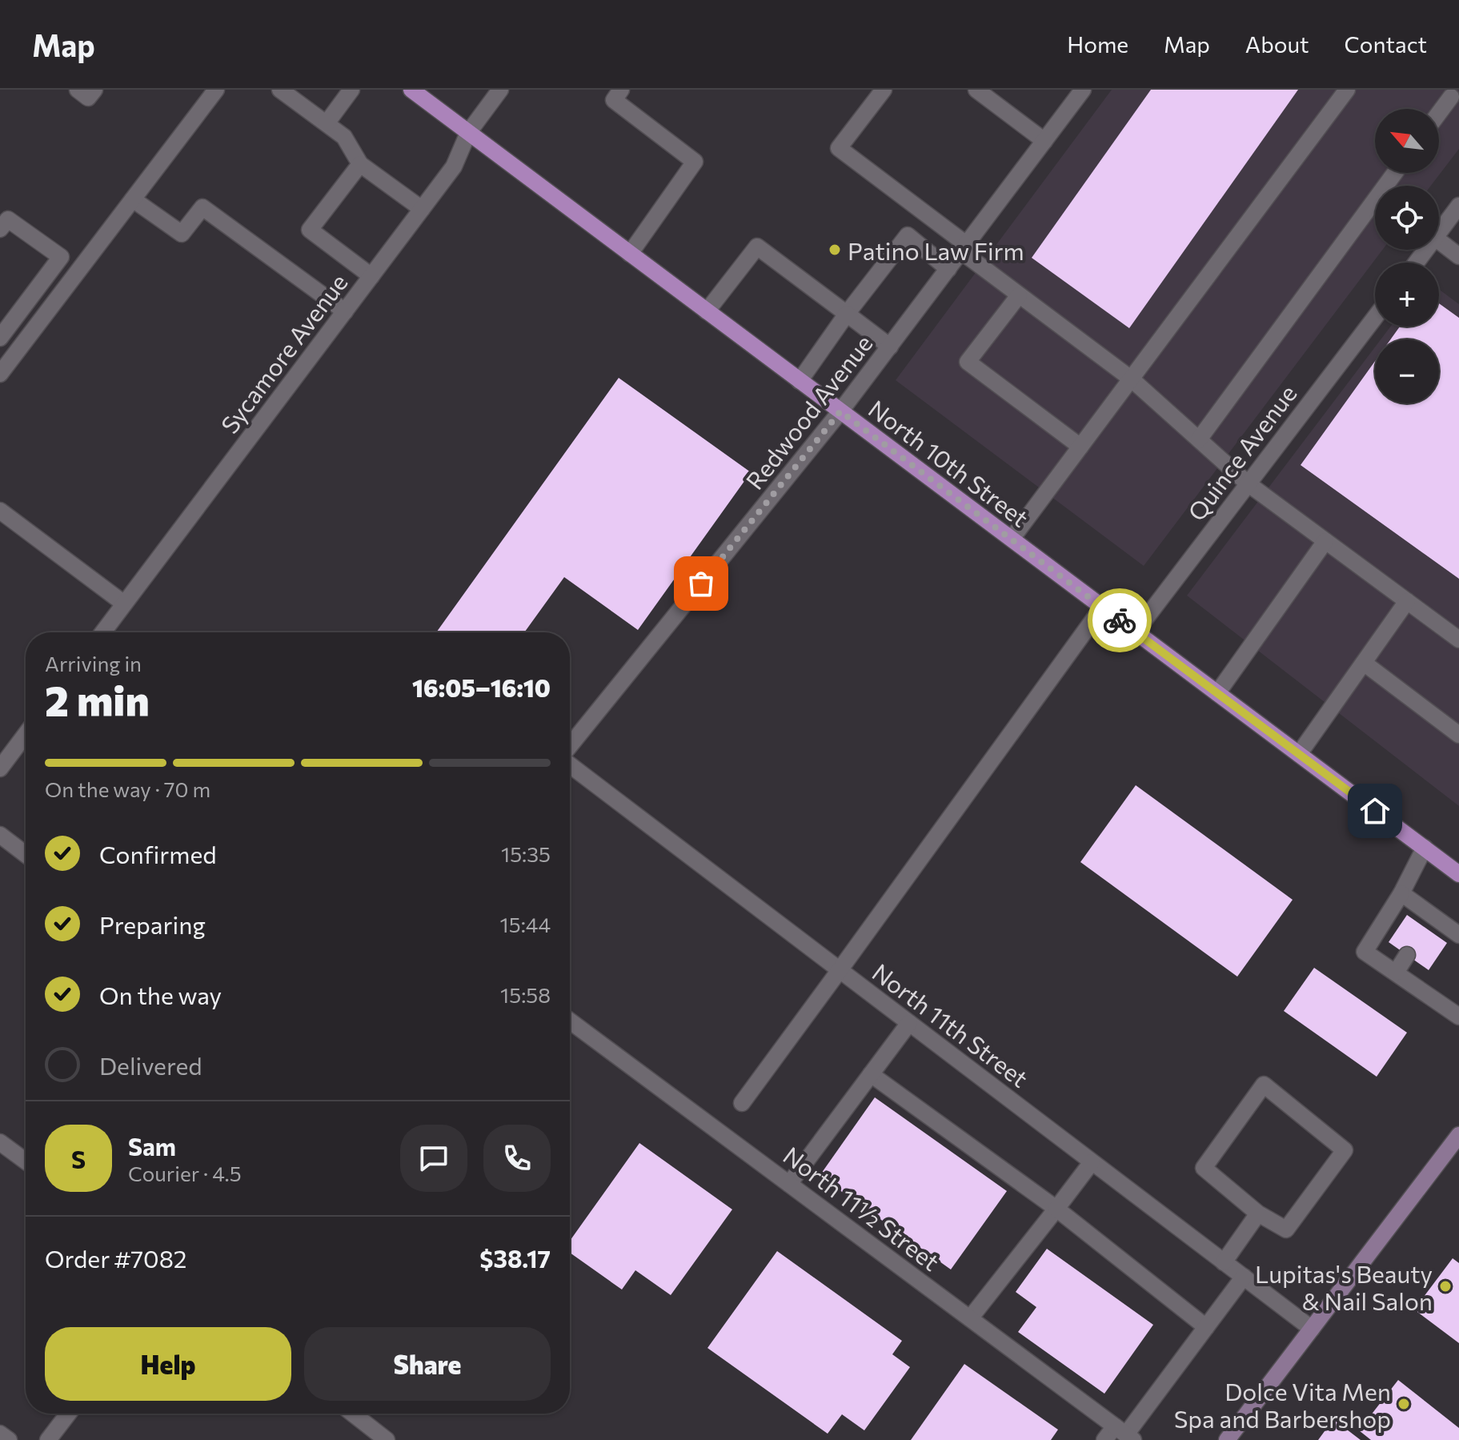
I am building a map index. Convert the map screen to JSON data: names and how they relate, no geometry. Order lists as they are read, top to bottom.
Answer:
{
  "streets": {
    "main road": ["North 10th Street"],
    "street": [
      "Sycamore Avenue",
      "Redwood Avenue",
      "Quince Avenue",
      "North 11th Street",
      "North 11½ Street"
    ]
  },
  "crossings": [
    ["Sycamore Avenue", "North 10th Street"],
    ["Redwood Avenue", "North 10th Street"],
    ["Quince Avenue", "North 10th Street"]
  ],
  "places": ["Patino Law Firm", "Lupitas's Beauty & Nail Salon", "Dolce Vita Men Spa and Barbershop"],
  "north": "top left",
  "page": {
    "header": "Map",
    "nav": [
      "Home",
      "Map",
      "About",
      "Contact"
    ],
    "map_buttons": ["+", "−"],
    "heading": ["2 min", "Arriving in", "16:05–16:10"],
    "panel": [
      "Sam",
      "Courier · 4.5",
      "Order #7082",
      "$38.17"
    ],
    "bar": "On the way · 70 m",
    "list": [
      ["Confirmed", "15:35"],
      ["Preparing", "15:44"],
      ["On the way", "15:58"],
      "Delivered"
    ],
    "round": "S",
    "buttons": ["Help", "Share"]
  }
}
